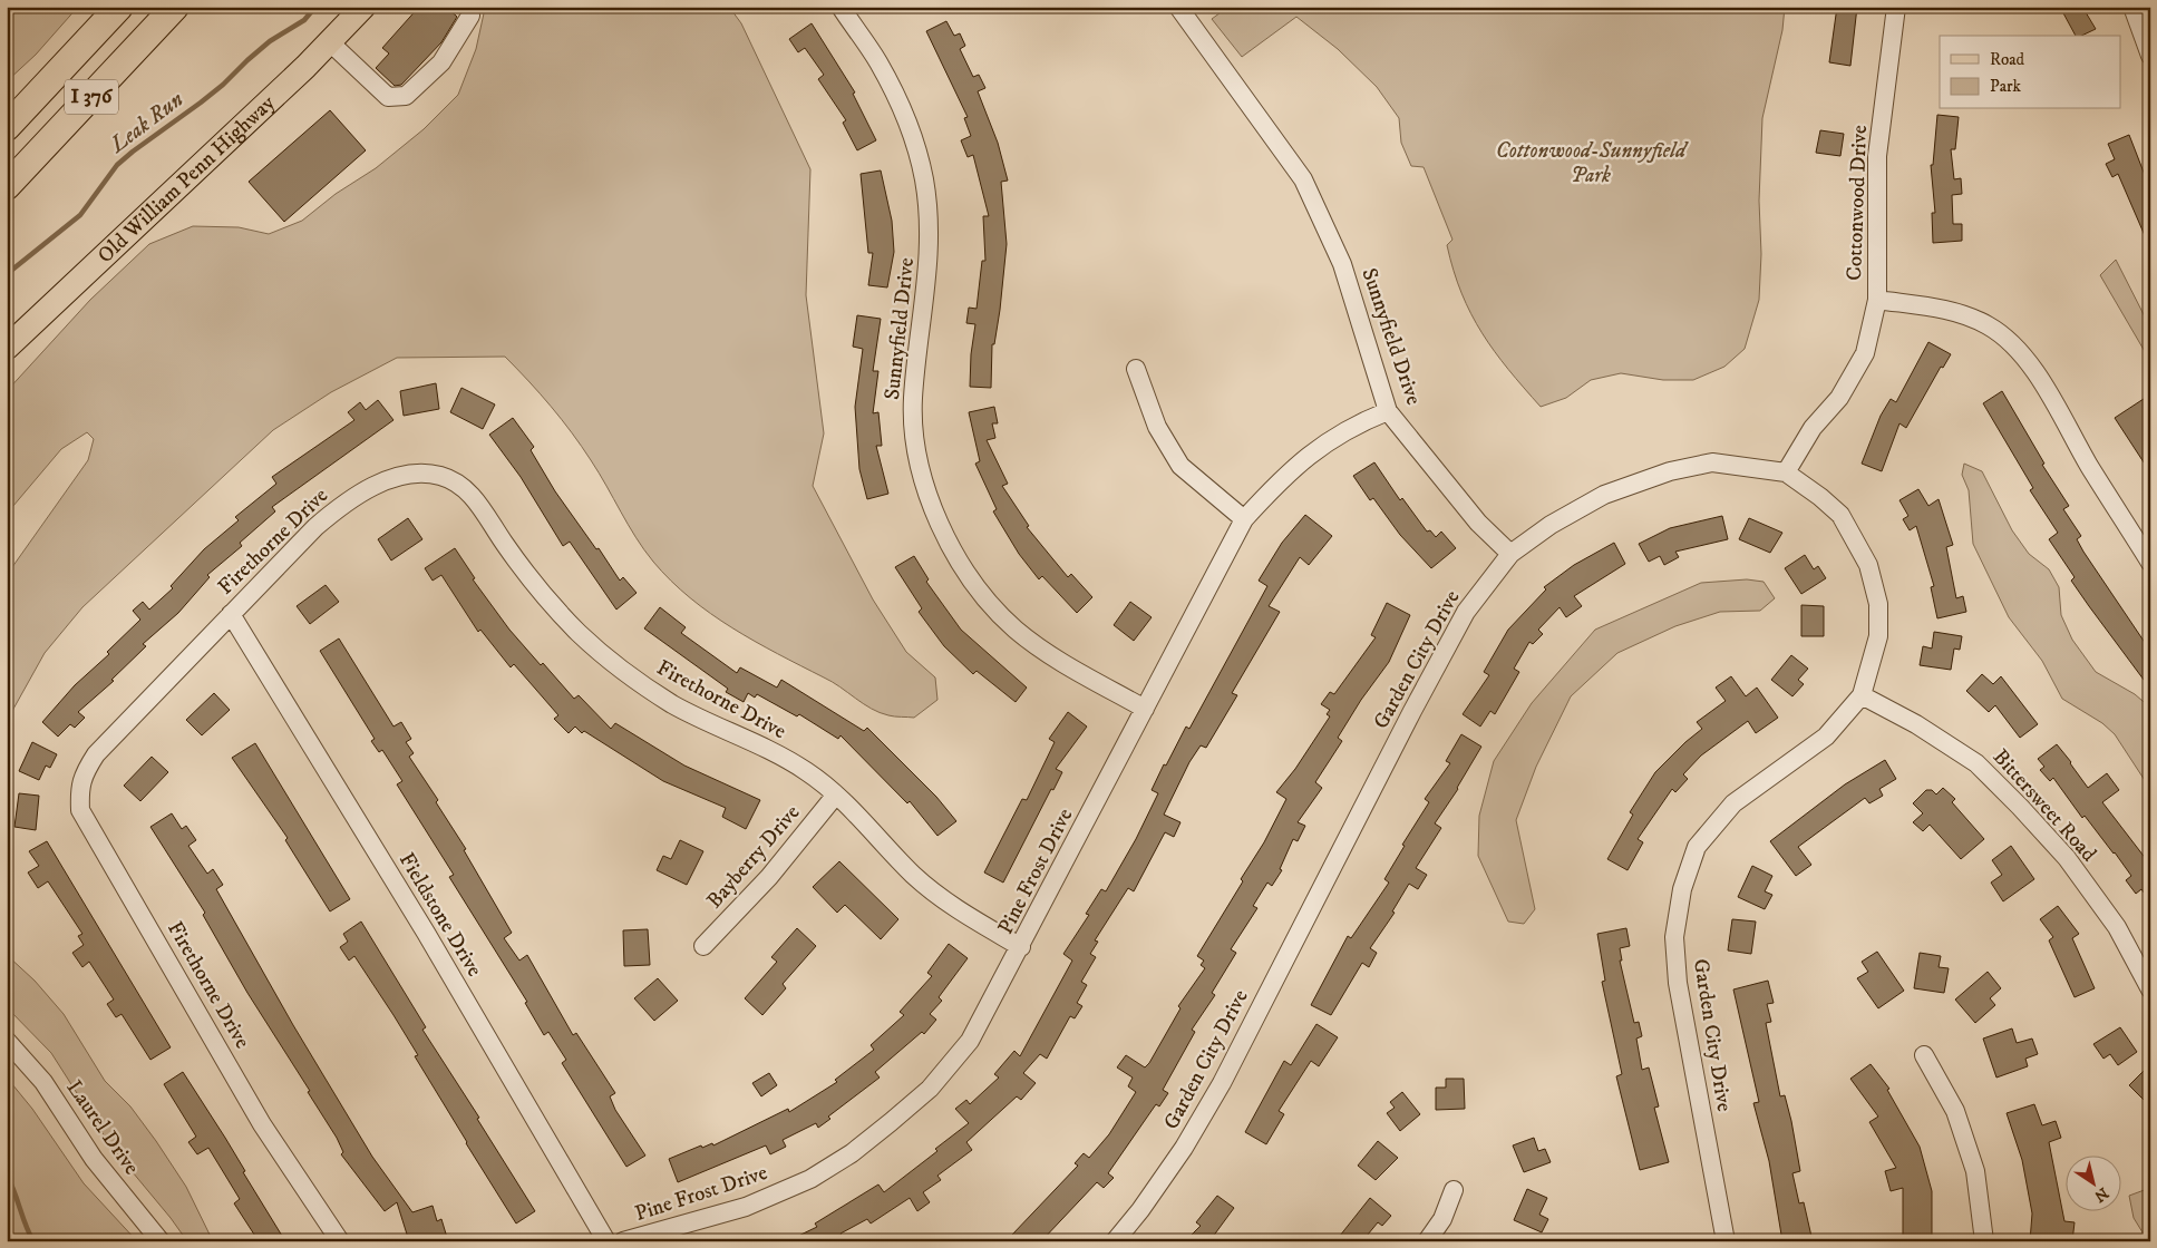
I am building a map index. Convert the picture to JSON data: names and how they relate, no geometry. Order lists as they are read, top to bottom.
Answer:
{
  "streets": {
    "highway": ["I 376"],
    "main road": ["Old William Penn Highway"],
    "street": [
      "Cottonwood Drive",
      "Sunnyfield Drive",
      "Firethorne Drive",
      "Garden City Drive",
      "Bittersweet Road",
      "Bayberry Drive",
      "Pine Frost Drive",
      "Fieldstone Drive",
      "Laurel Drive"
    ]
  },
  "crossings": [
    ["Cottonwood Drive", "Garden City Drive"],
    ["Sunnyfield Drive", "Garden City Drive"],
    ["Sunnyfield Drive", "Pine Frost Drive"],
    ["Firethorne Drive", "Bayberry Drive"],
    ["Firethorne Drive", "Pine Frost Drive"],
    ["Firethorne Drive", "Fieldstone Drive"],
    ["Garden City Drive", "Bittersweet Road"]
  ],
  "water": ["Leak Run"],
  "parks": ["Cottonwood-Sunnyfield Park"],
  "legend": ["Road", "Park"],
  "north": "bottom right"
}
